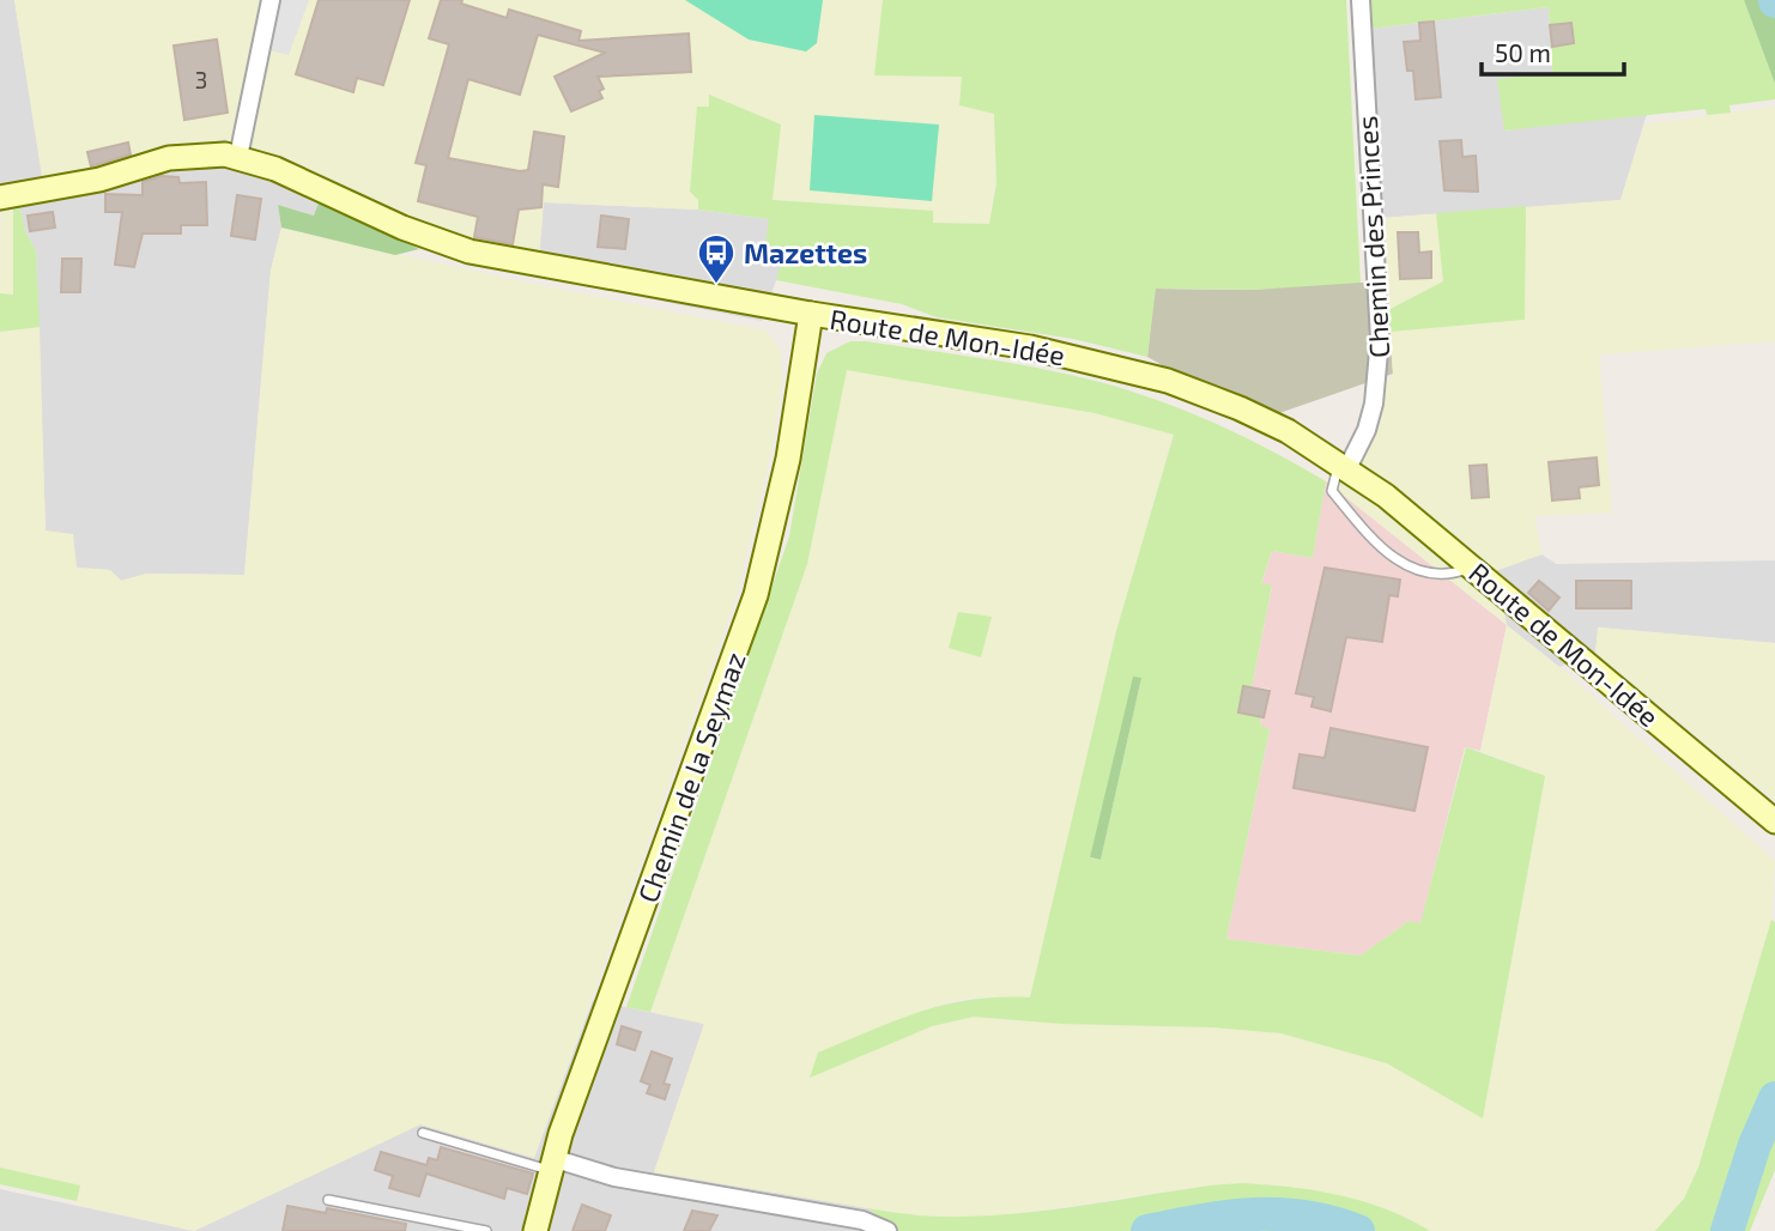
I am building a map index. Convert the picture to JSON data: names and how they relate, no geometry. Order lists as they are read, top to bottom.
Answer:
{
  "streets": {
    "street": ["Chemin des Princes", "Route de Mon-Idée", "Chemin de la Seymaz"]
  },
  "crossings": [
    ["Chemin des Princes", "Route de Mon-Idée"],
    ["Route de Mon-Idée", "Chemin de la Seymaz"]
  ],
  "places": {
    "bus stop": ["Mazettes"]
  },
  "house_numbers": ["3"],
  "scale_bar": "50 m"
}
